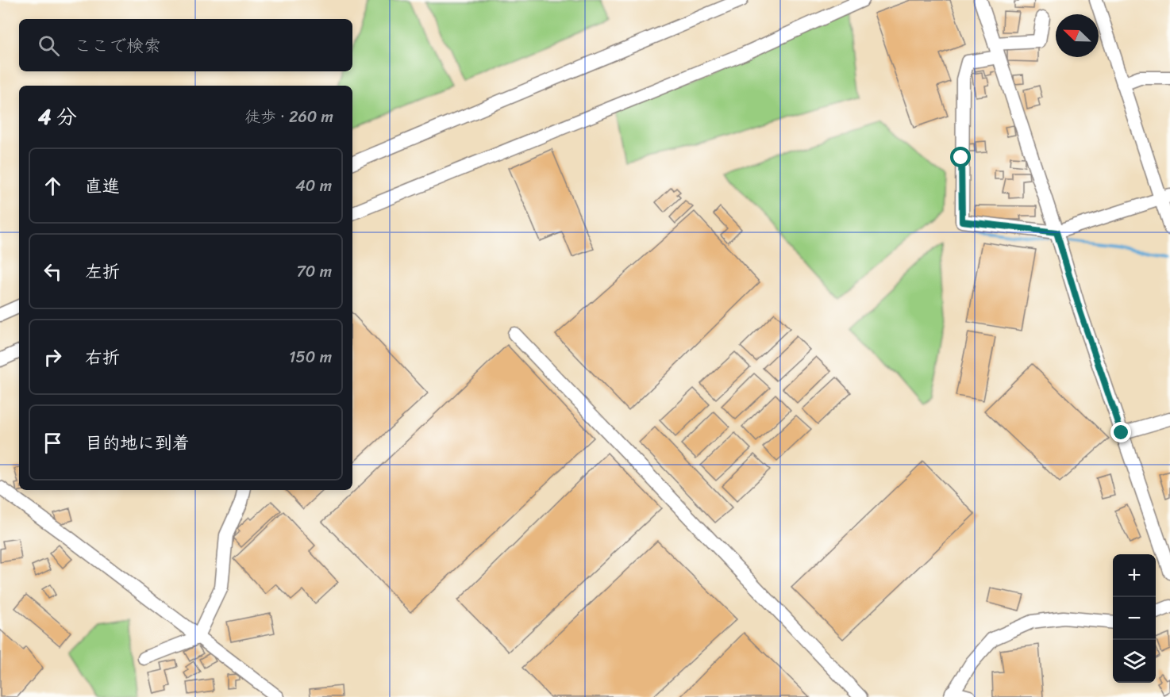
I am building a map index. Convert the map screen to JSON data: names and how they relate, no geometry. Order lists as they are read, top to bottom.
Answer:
{
  "north": "top left",
  "page": {
    "search": "ここで検索",
    "heading": ["4 分", "徒歩 · 260 m"],
    "list": [
      ["直進", "40 m"],
      ["左折", "70 m"],
      ["右折", "150 m"],
      "目的地に到着"
    ],
    "map_buttons": ["+", "−"]
  }
}
